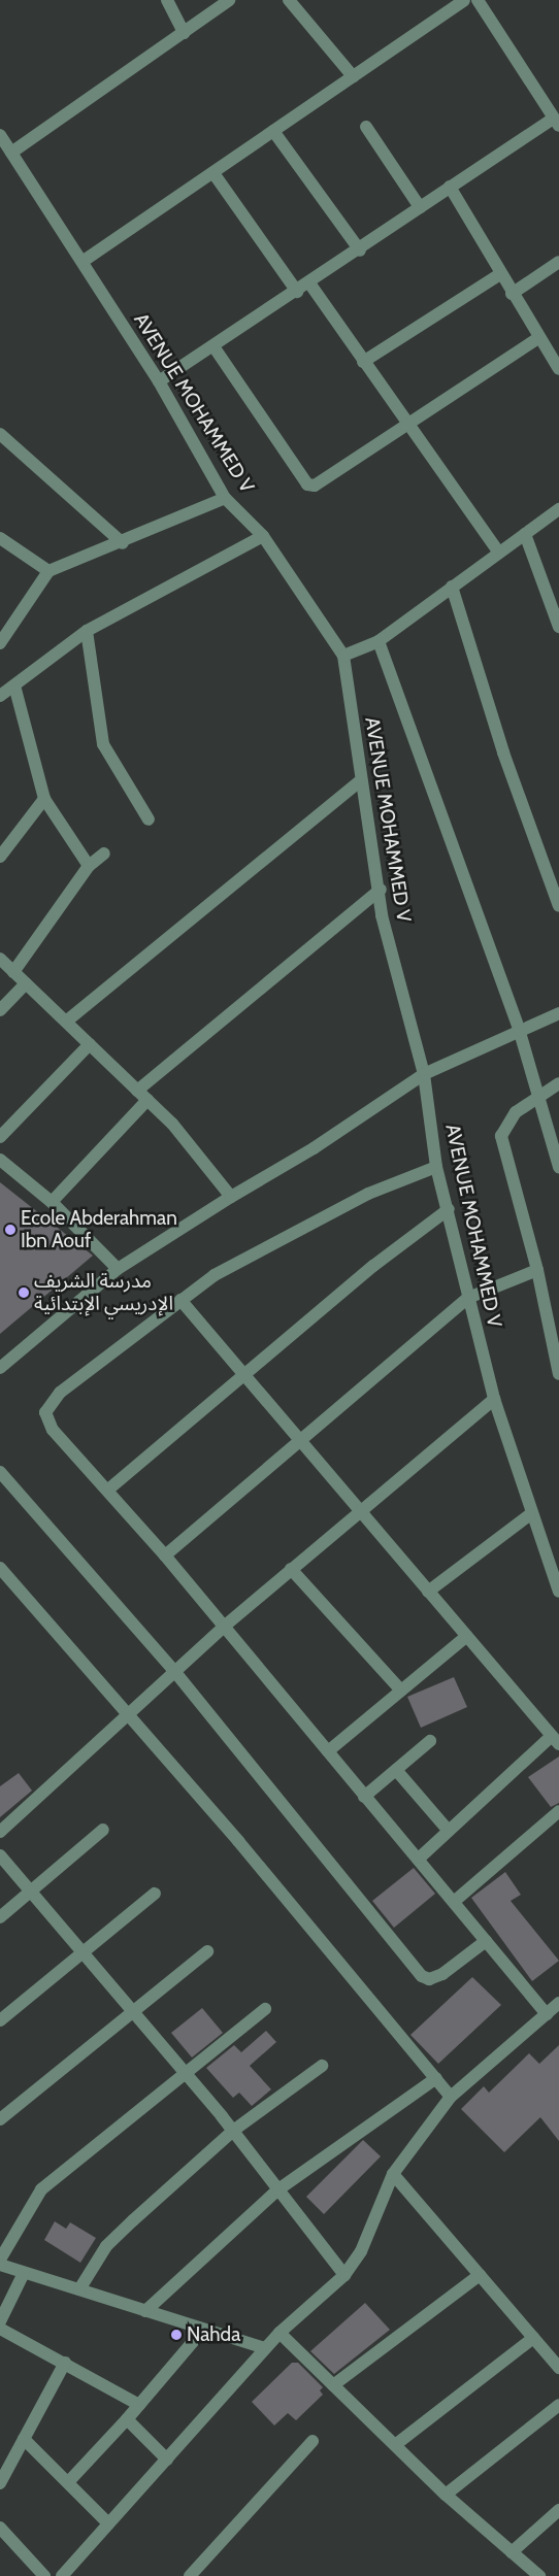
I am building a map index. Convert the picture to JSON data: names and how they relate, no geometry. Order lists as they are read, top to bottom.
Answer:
{
  "streets": {
    "street": ["AVENUE MOHAMMED V"]
  },
  "places": ["Ecole Abderahman Ibn Aouf", "مدرسة الشريف الإدريسي الإبتدائية", "Nahda"]
}
